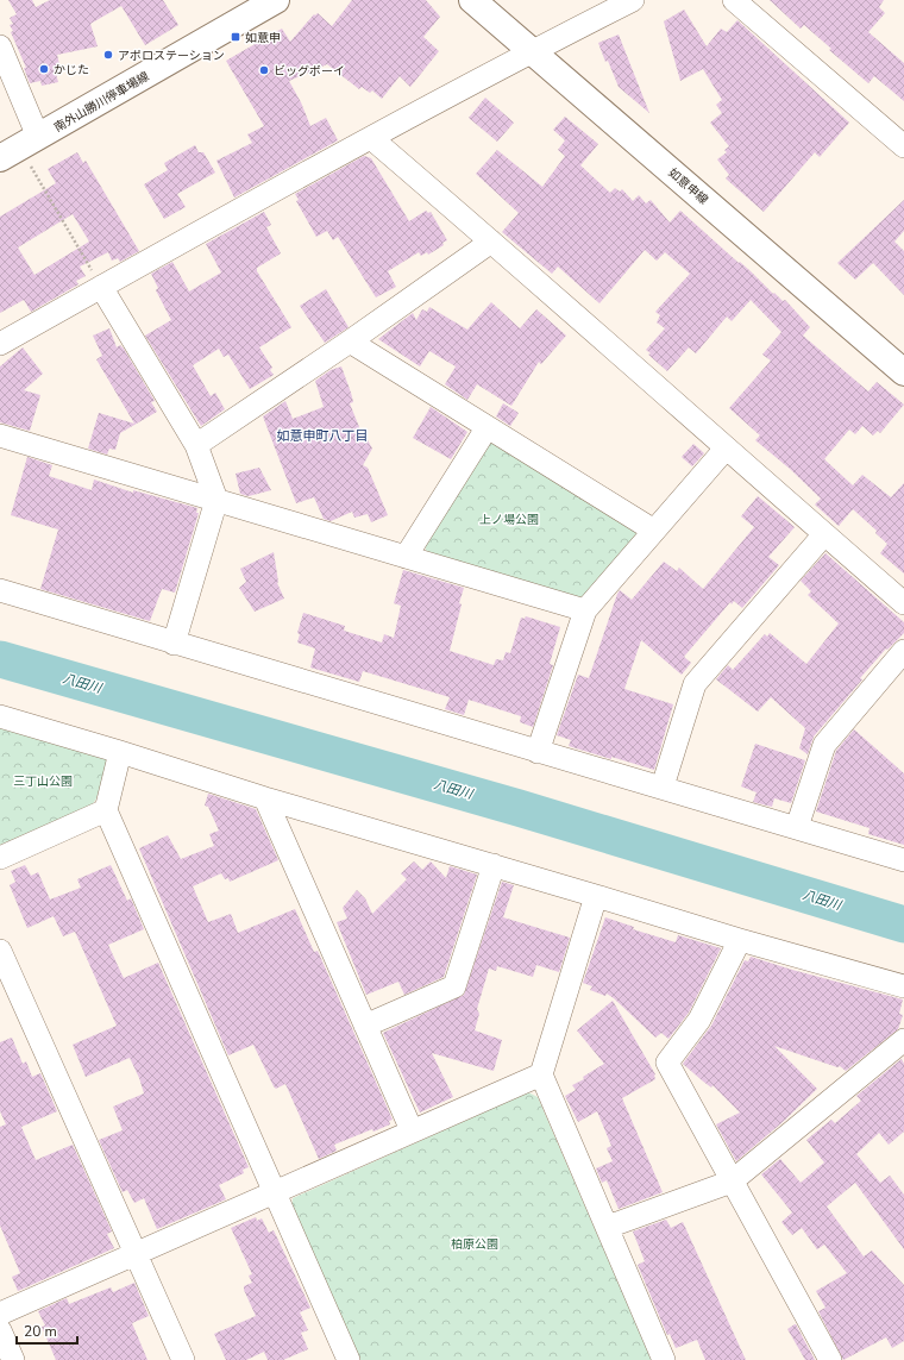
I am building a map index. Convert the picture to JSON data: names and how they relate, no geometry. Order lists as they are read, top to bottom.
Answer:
{
  "streets": {
    "street": ["南外山勝川停車場線", "如意申線"]
  },
  "districts": ["如意申町八丁目"],
  "water": ["八田川"],
  "parks": ["上ノ場公園", "三丁山公園", "柏原公園"],
  "places": {
    "transit": ["如意申"],
    "other": ["アポロステーション", "かじた", "ビッグボーイ"]
  },
  "scale_bar": "20 m"
}
